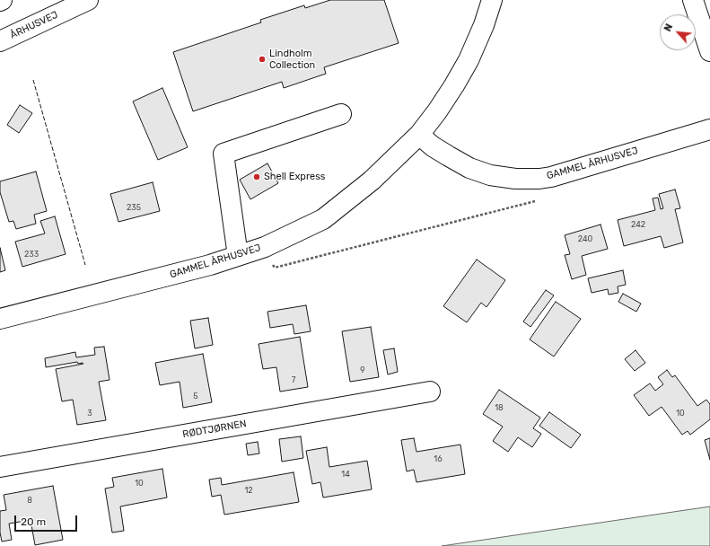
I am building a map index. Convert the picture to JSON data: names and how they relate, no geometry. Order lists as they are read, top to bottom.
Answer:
{
  "streets": {
    "street": ["ÅRHUSVEJ", "GAMMEL ÅRHUSVEJ", "RØDTJØRNEN"]
  },
  "places": ["Lindholm Collection", "Shell Express"],
  "house_numbers": [
    "235",
    "242",
    "240",
    "233",
    "9",
    "7",
    "5",
    "18",
    "3",
    "10",
    "16",
    "14",
    "10",
    "12",
    "8"
  ],
  "scale_bar": "20 m",
  "north": "top left"
}
